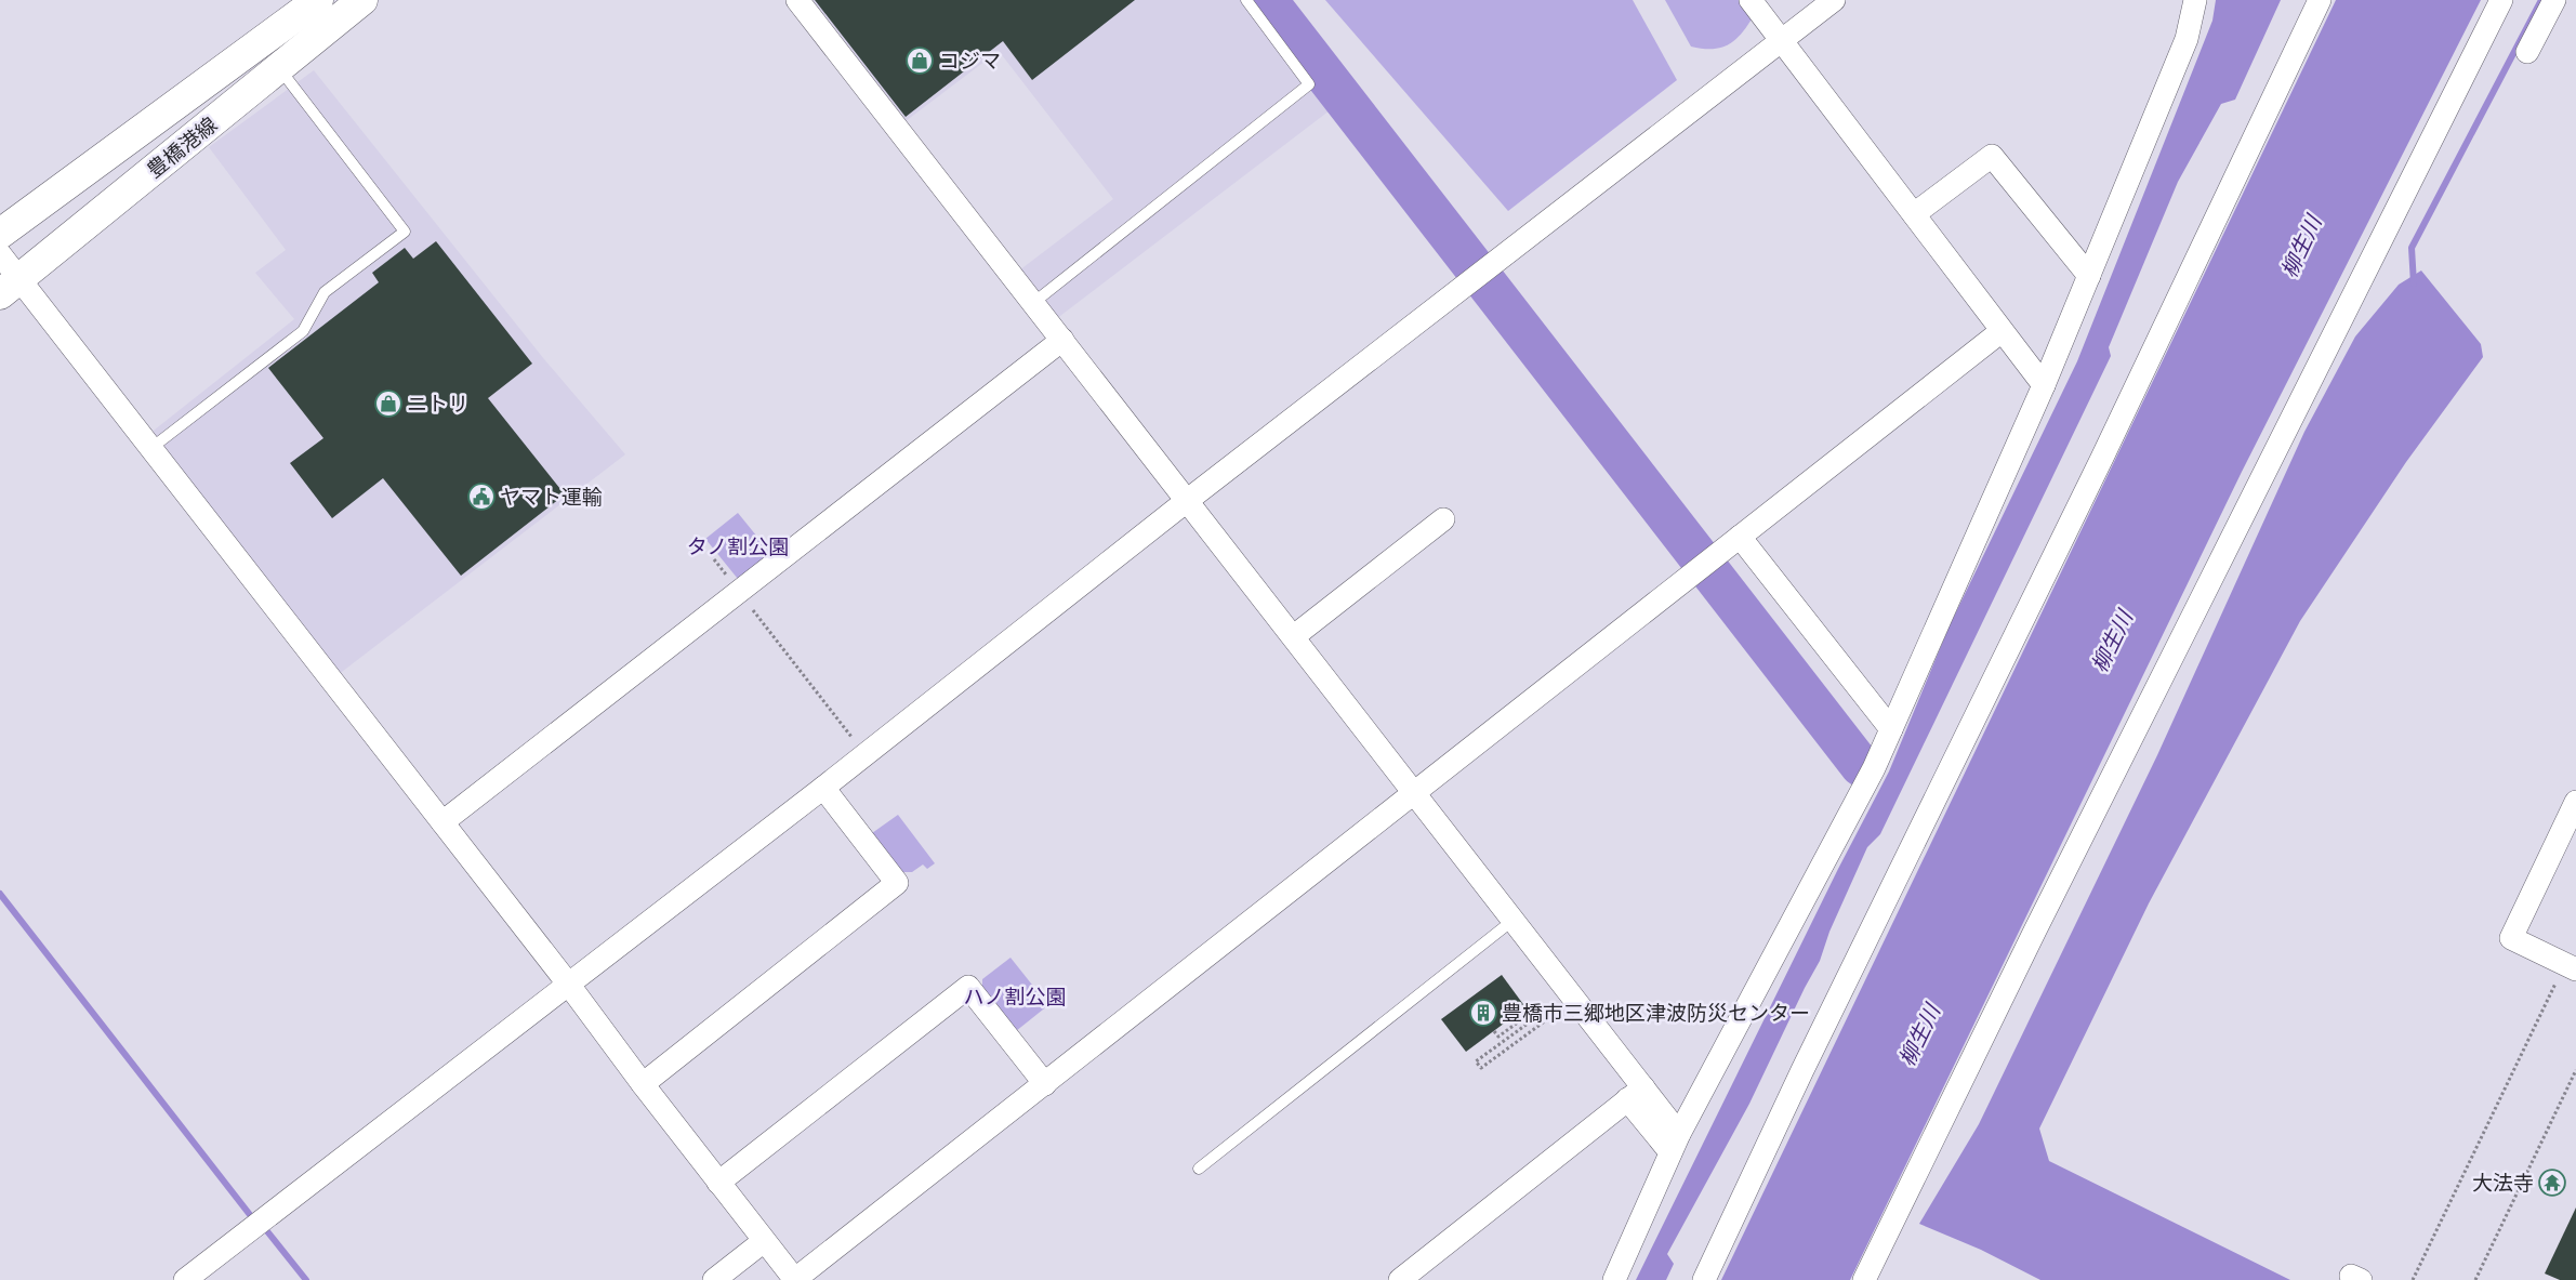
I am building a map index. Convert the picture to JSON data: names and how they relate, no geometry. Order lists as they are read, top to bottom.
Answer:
{
  "streets": {
    "main road": ["豊橋港線"]
  },
  "water": ["柳生川"],
  "parks": ["タノ割公園", "ハノ割公園"],
  "places": {
    "shop": ["コジマ", "ニトリ"],
    "public building": ["ヤマト運輸"],
    "building": ["豊橋市三郷地区津波防災センター"],
    "temple": ["大法寺"]
  }
}
